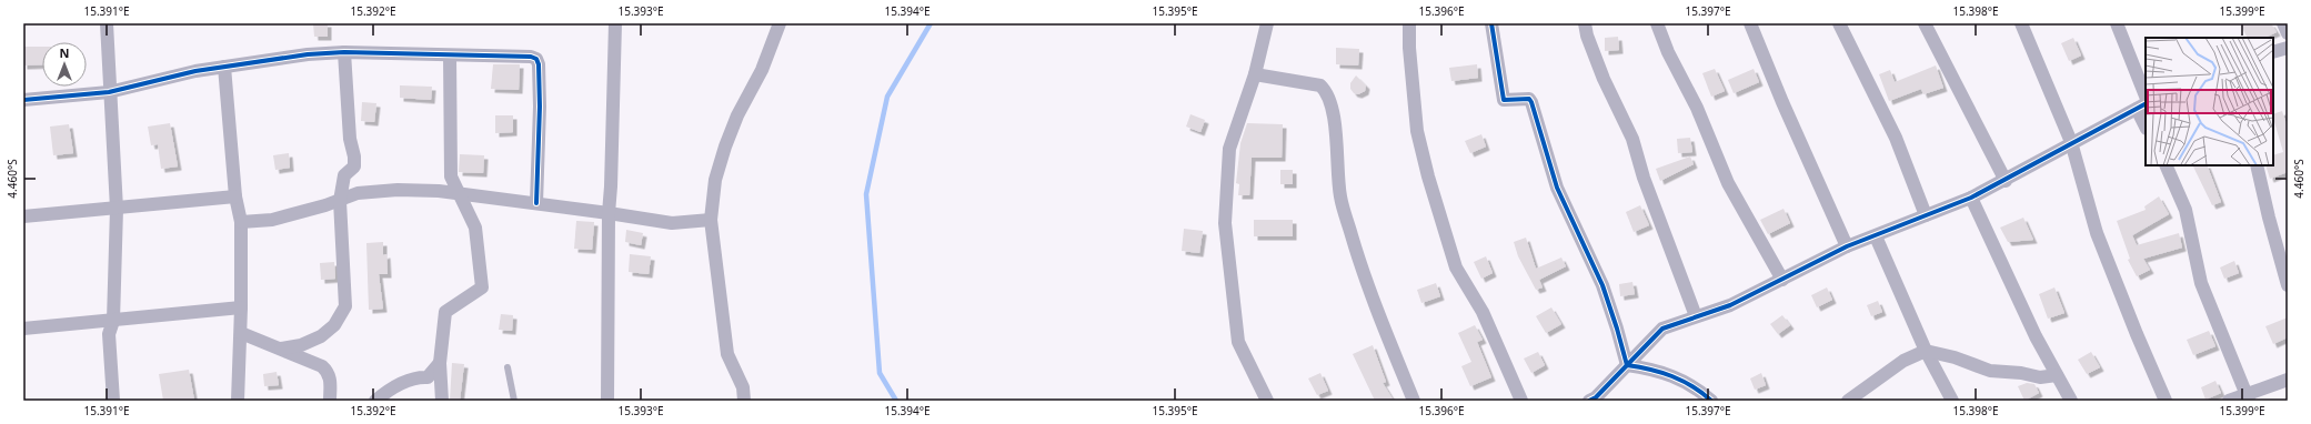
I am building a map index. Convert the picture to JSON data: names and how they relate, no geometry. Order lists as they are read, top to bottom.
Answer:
{
  "north": "top",
  "coordinates": [
    "15.391°E",
    "15.392°E",
    "15.393°E",
    "15.394°E",
    "15.395°E",
    "15.396°E",
    "15.397°E",
    "15.398°E",
    "15.399°E",
    "4.460°S"
  ]
}
